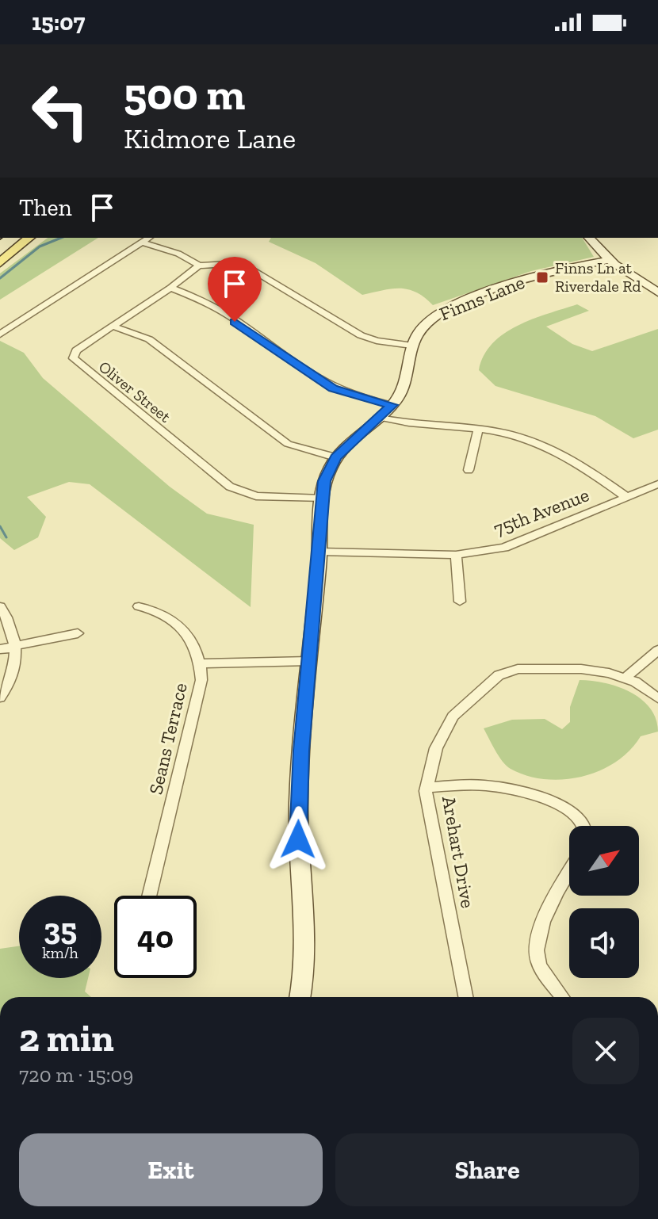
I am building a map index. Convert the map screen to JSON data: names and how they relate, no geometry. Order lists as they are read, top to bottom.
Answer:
{
  "streets": {
    "street": [
      "Finns Lane",
      "Oliver Street",
      "75th Avenue",
      "Seans Terrace",
      "Arehart Drive"
    ]
  },
  "crossings": [
    ["Finns Lane", "Oliver Street"],
    ["Finns Lane", "75th Avenue"]
  ],
  "places": {
    "transit": ["Finns Ln at Riverdale Rd"]
  },
  "north": "top right",
  "page": {
    "status": "15:07",
    "turn": ["500 m", "Kidmore Lane"],
    "then": "Then",
    "speed": "35 km/h",
    "limit": "40",
    "heading": ["2 min", "720 m · 15:09"],
    "buttons": ["Exit", "Share"]
  }
}
